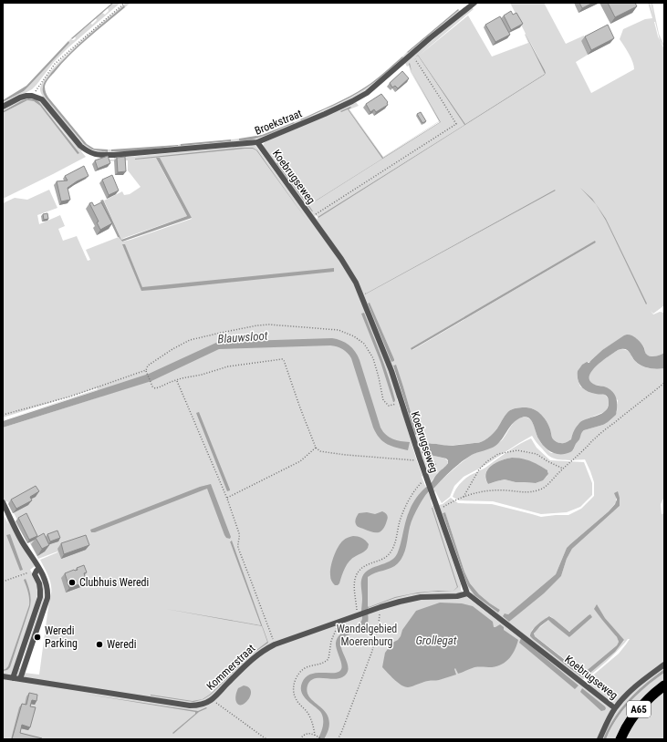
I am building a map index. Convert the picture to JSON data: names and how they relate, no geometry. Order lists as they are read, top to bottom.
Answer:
{
  "streets": {
    "highway": ["A65"],
    "street": ["Broekstraat", "Koebrugseweg", "Kommerstraat"]
  },
  "crossings": [
    ["Broekstraat", "Koebrugseweg"],
    ["Koebrugseweg", "Kommerstraat"]
  ],
  "water": ["Blauwsloot", "Grollegat"],
  "parks": ["Wandelgebied Moerenburg"],
  "places": ["Clubhuis Weredi", "Weredi Parking", "Weredi"]
}
